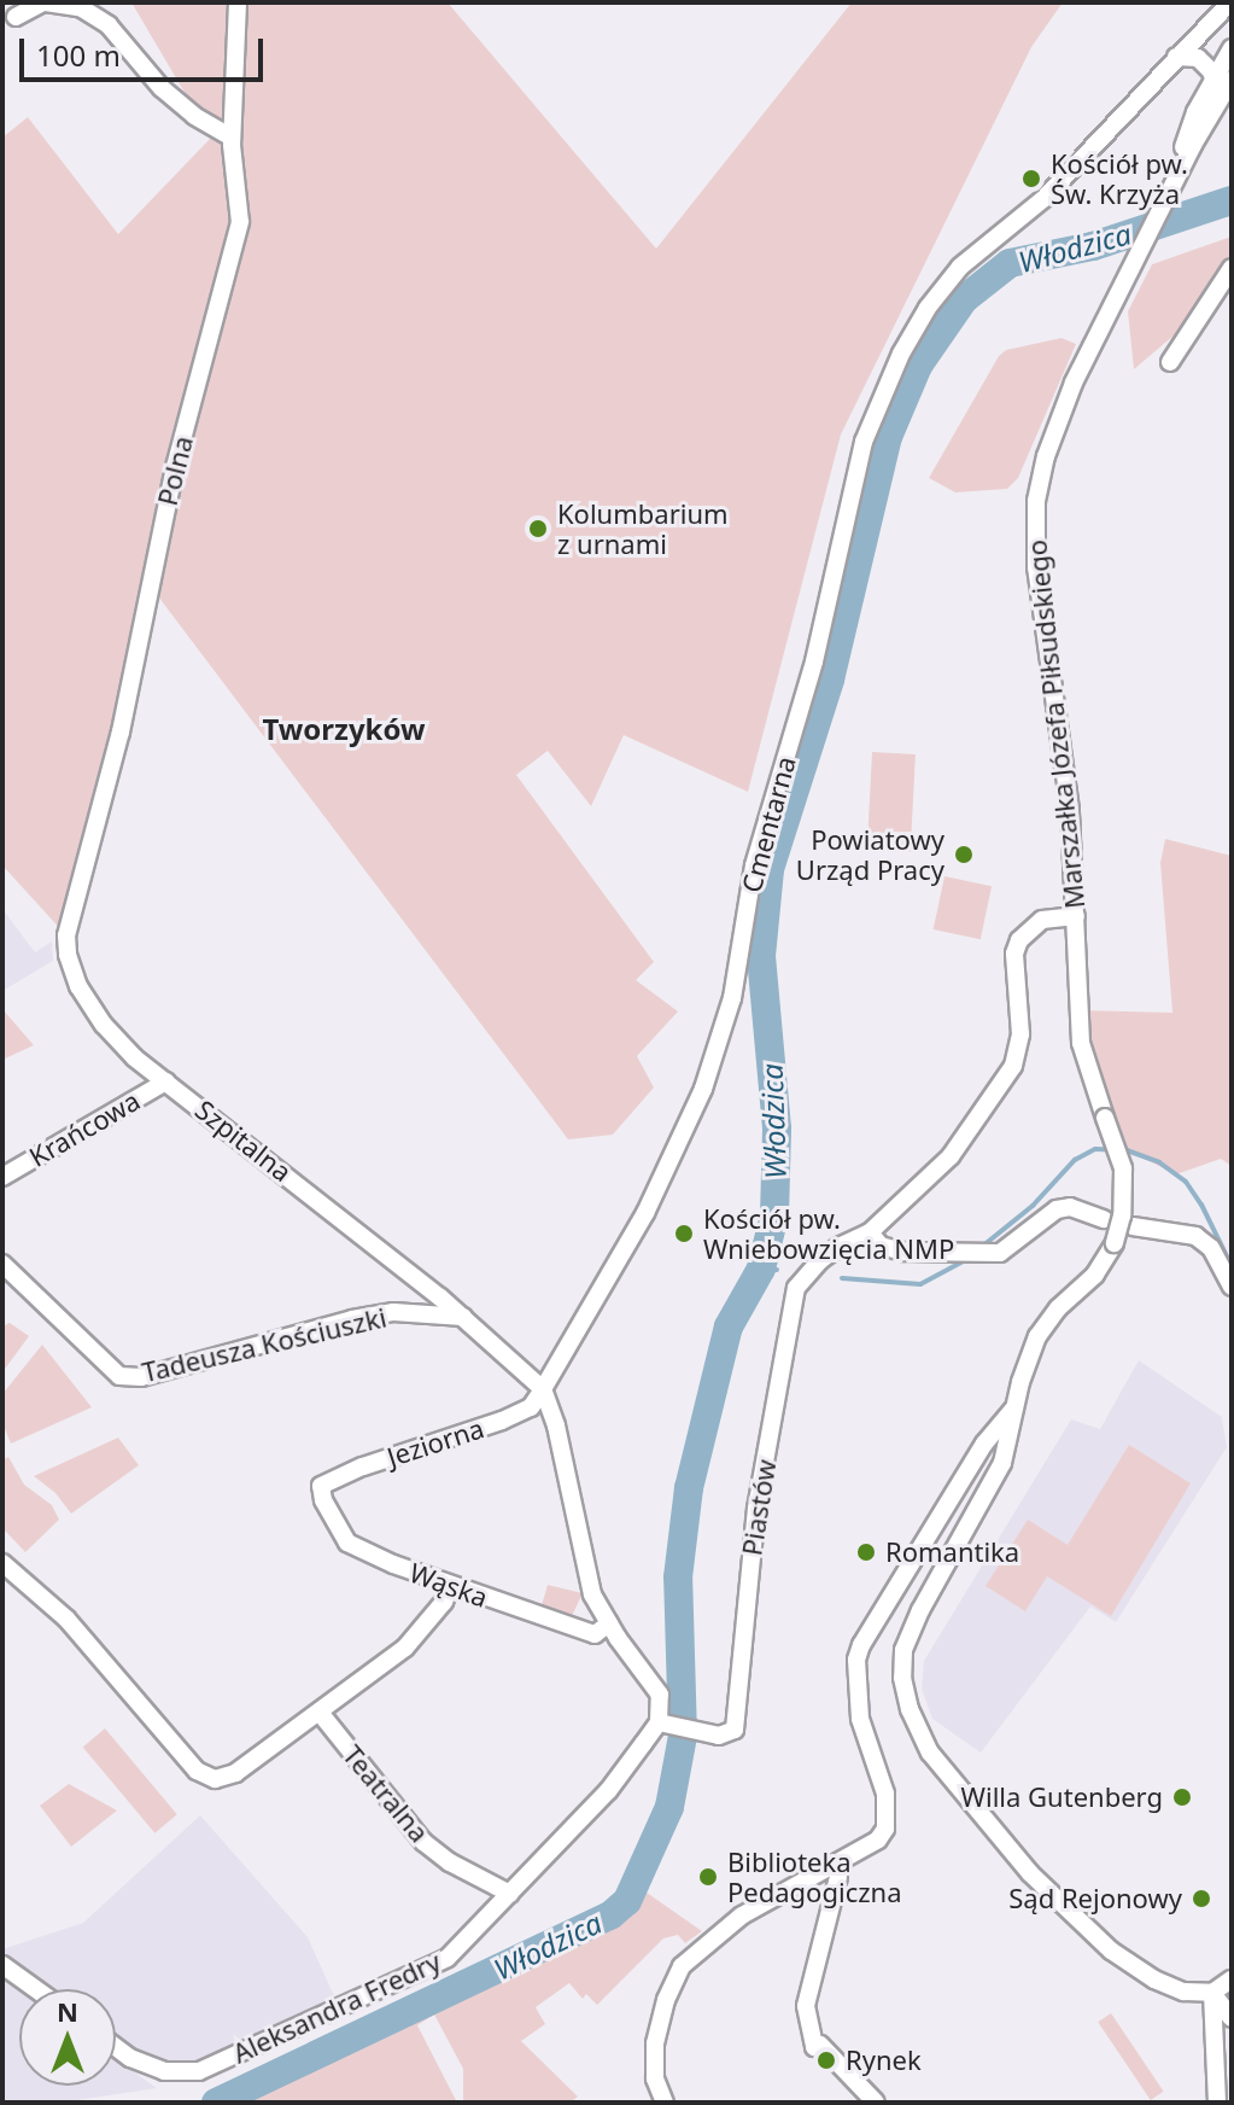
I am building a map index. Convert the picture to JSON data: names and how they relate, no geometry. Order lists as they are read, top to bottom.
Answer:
{
  "streets": {
    "street": [
      "Polna",
      "Marszałka Józefa Piłsudskiego",
      "Cmentarna",
      "Krańcowa",
      "Szpitalna",
      "Tadeusza Kościuszki",
      "Jeziorna",
      "Piastów",
      "Wąska",
      "Teatralna",
      "Aleksandra Fredry"
    ]
  },
  "crossings": [
    ["Polna", "Szpitalna"],
    ["Cmentarna", "Jeziorna"],
    ["Krańcowa", "Szpitalna"],
    ["Szpitalna", "Tadeusza Kościuszki"],
    ["Jeziorna", "Wąska"],
    ["Piastów", "Aleksandra Fredry"],
    ["Teatralna", "Aleksandra Fredry"]
  ],
  "districts": ["Tworzyków"],
  "water": ["Włodzica"],
  "places": [
    "Kościół pw. Św. Krzyża",
    "Kolumbarium z urnami",
    "Powiatowy Urząd Pracy",
    "Kościół pw. Wniebowzięcia NMP",
    "Romantika",
    "Willa Gutenberg",
    "Biblioteka Pedagogiczna",
    "Sąd Rejonowy",
    "Rynek"
  ],
  "scale_bar": "100 m",
  "north": "top"
}
